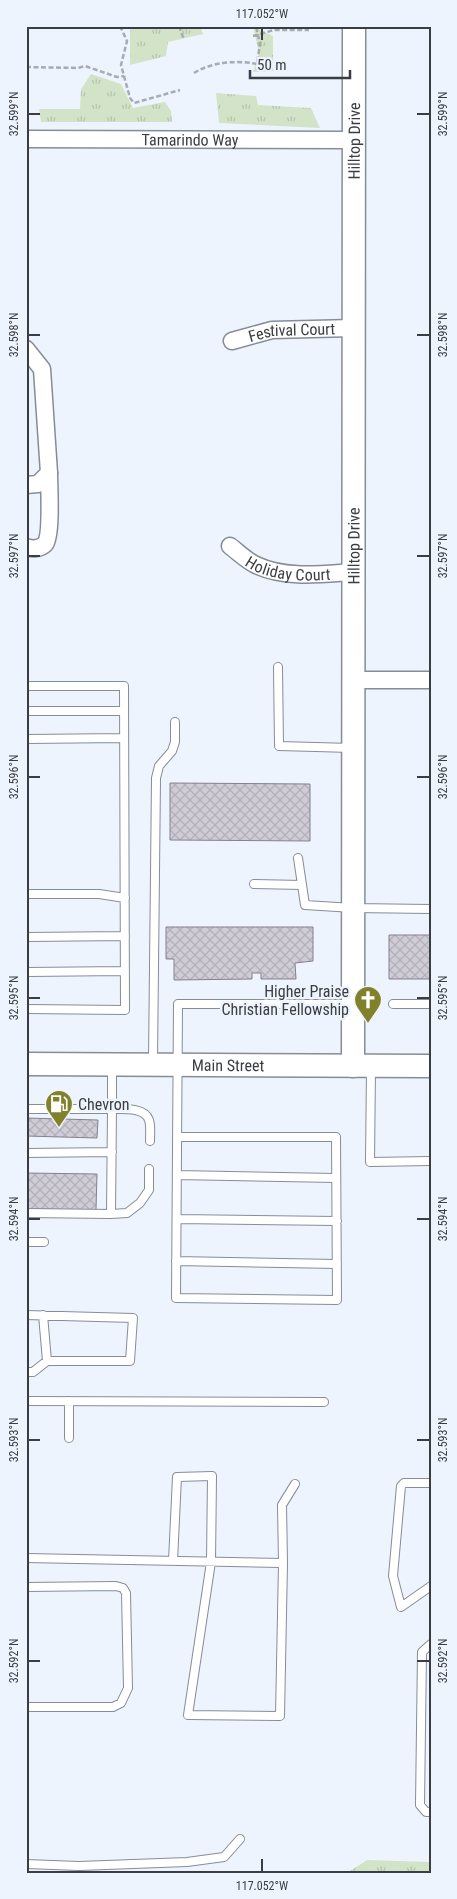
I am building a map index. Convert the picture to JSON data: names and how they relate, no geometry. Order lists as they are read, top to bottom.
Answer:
{
  "streets": {
    "main road": ["Hilltop Drive", "Main Street"],
    "street": ["Tamarindo Way", "Festival Court", "Holiday Court"]
  },
  "crossings": [
    ["Tamarindo Way", "Hilltop Drive"],
    ["Hilltop Drive", "Festival Court"],
    ["Hilltop Drive", "Holiday Court"],
    ["Hilltop Drive", "Main Street"]
  ],
  "places": {
    "church": ["Higher Praise Christian Fellowship"],
    "fuel station": ["Chevron"]
  },
  "scale_bar": "50 m",
  "coordinates": [
    "117.052°W",
    "32.599°N",
    "32.598°N",
    "32.597°N",
    "32.596°N",
    "32.595°N",
    "32.594°N",
    "32.593°N",
    "32.592°N"
  ]
}
